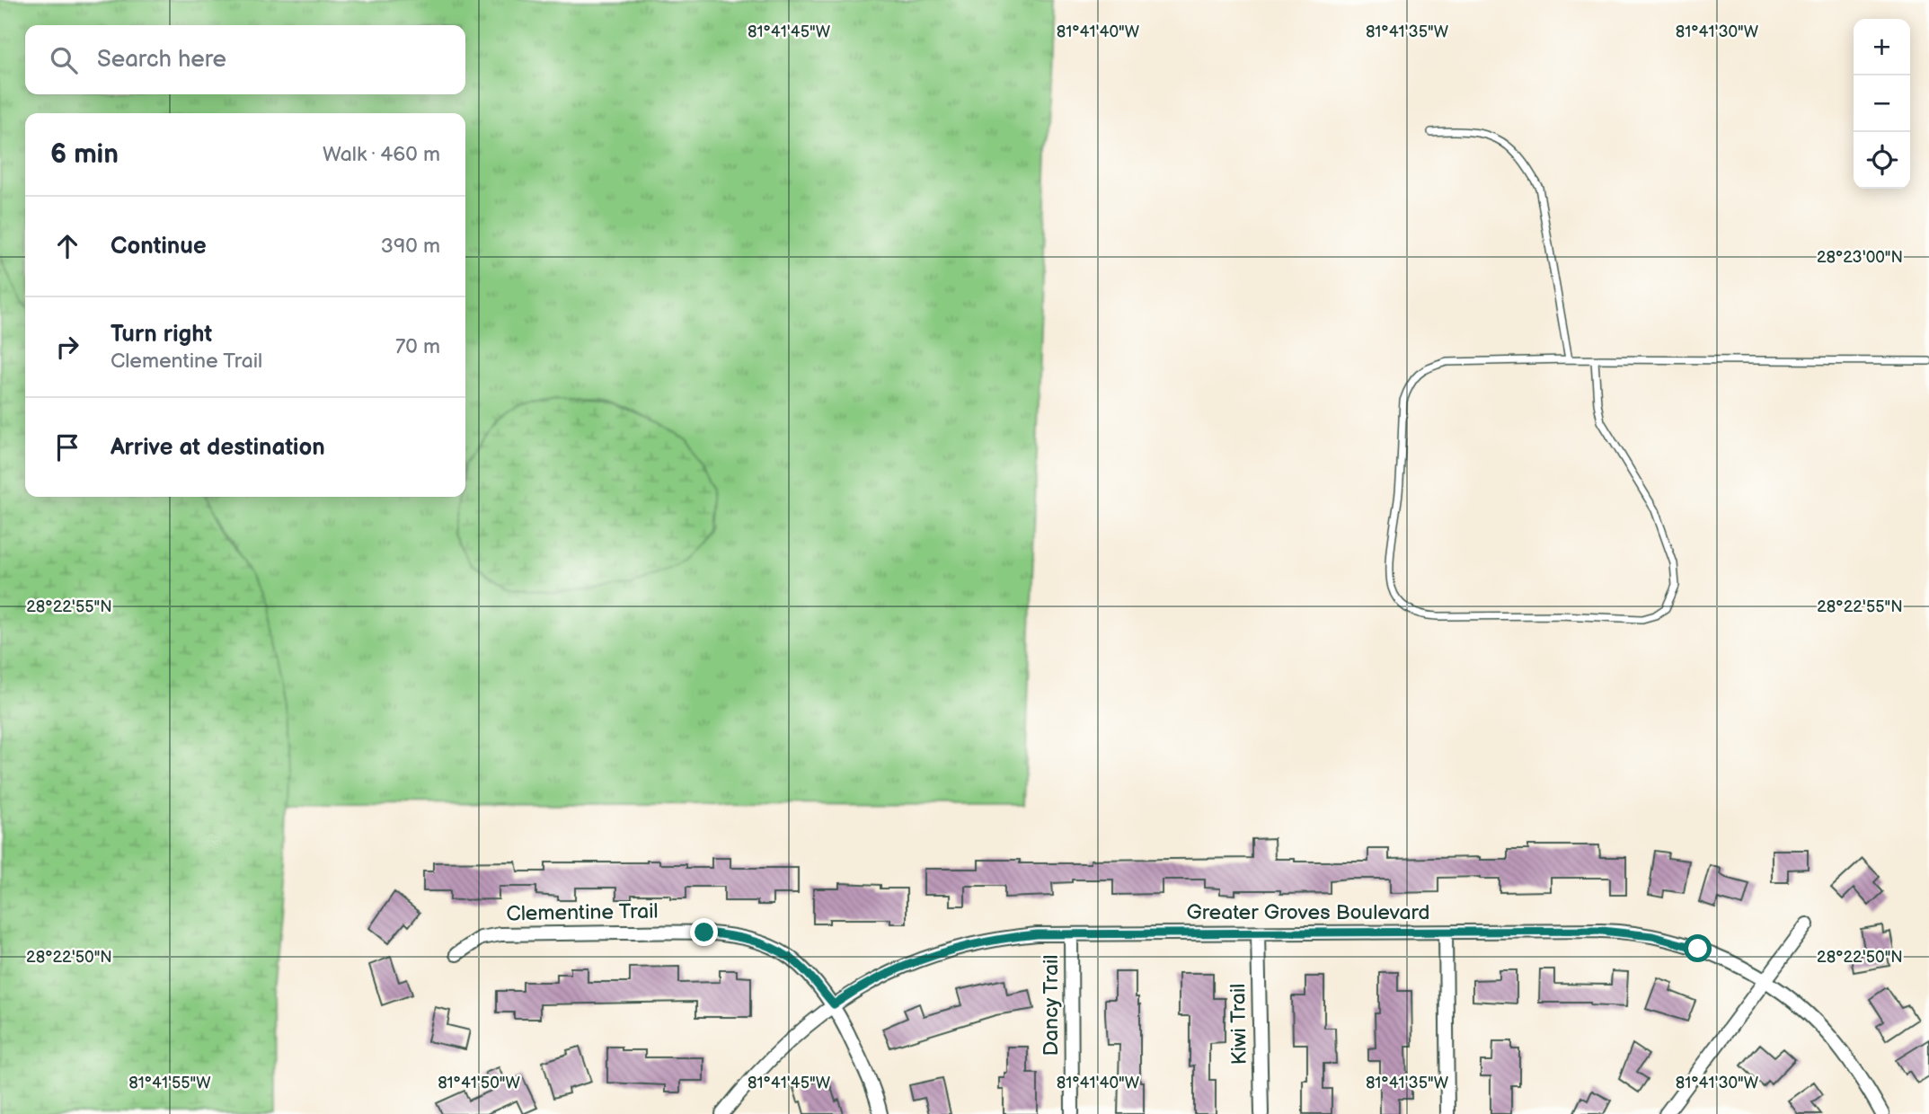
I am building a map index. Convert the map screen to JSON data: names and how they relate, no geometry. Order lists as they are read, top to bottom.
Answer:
{
  "streets": {
    "street": [
      "Clementine Trail",
      "Greater Groves Boulevard",
      "Dancy Trail",
      "Kiwi Trail"
    ]
  },
  "crossings": [
    ["Clementine Trail", "Greater Groves Boulevard"],
    ["Greater Groves Boulevard", "Dancy Trail"],
    ["Greater Groves Boulevard", "Kiwi Trail"]
  ],
  "page": {
    "map_buttons": ["+", "−"],
    "search": "Search here",
    "heading": ["6 min", "Walk · 460 m"],
    "list": [
      ["Continue", "390 m"],
      ["Turn right", "Clementine Trail", "70 m"],
      "Arrive at destination"
    ]
  },
  "coordinates": [
    "81°41'45\"W",
    "81°41'40\"W",
    "81°41'35\"W",
    "81°41'30\"W",
    "28°23'00\"N",
    "28°22'55\"N",
    "28°22'50\"N",
    "81°41'55\"W",
    "81°41'50\"W"
  ]
}
